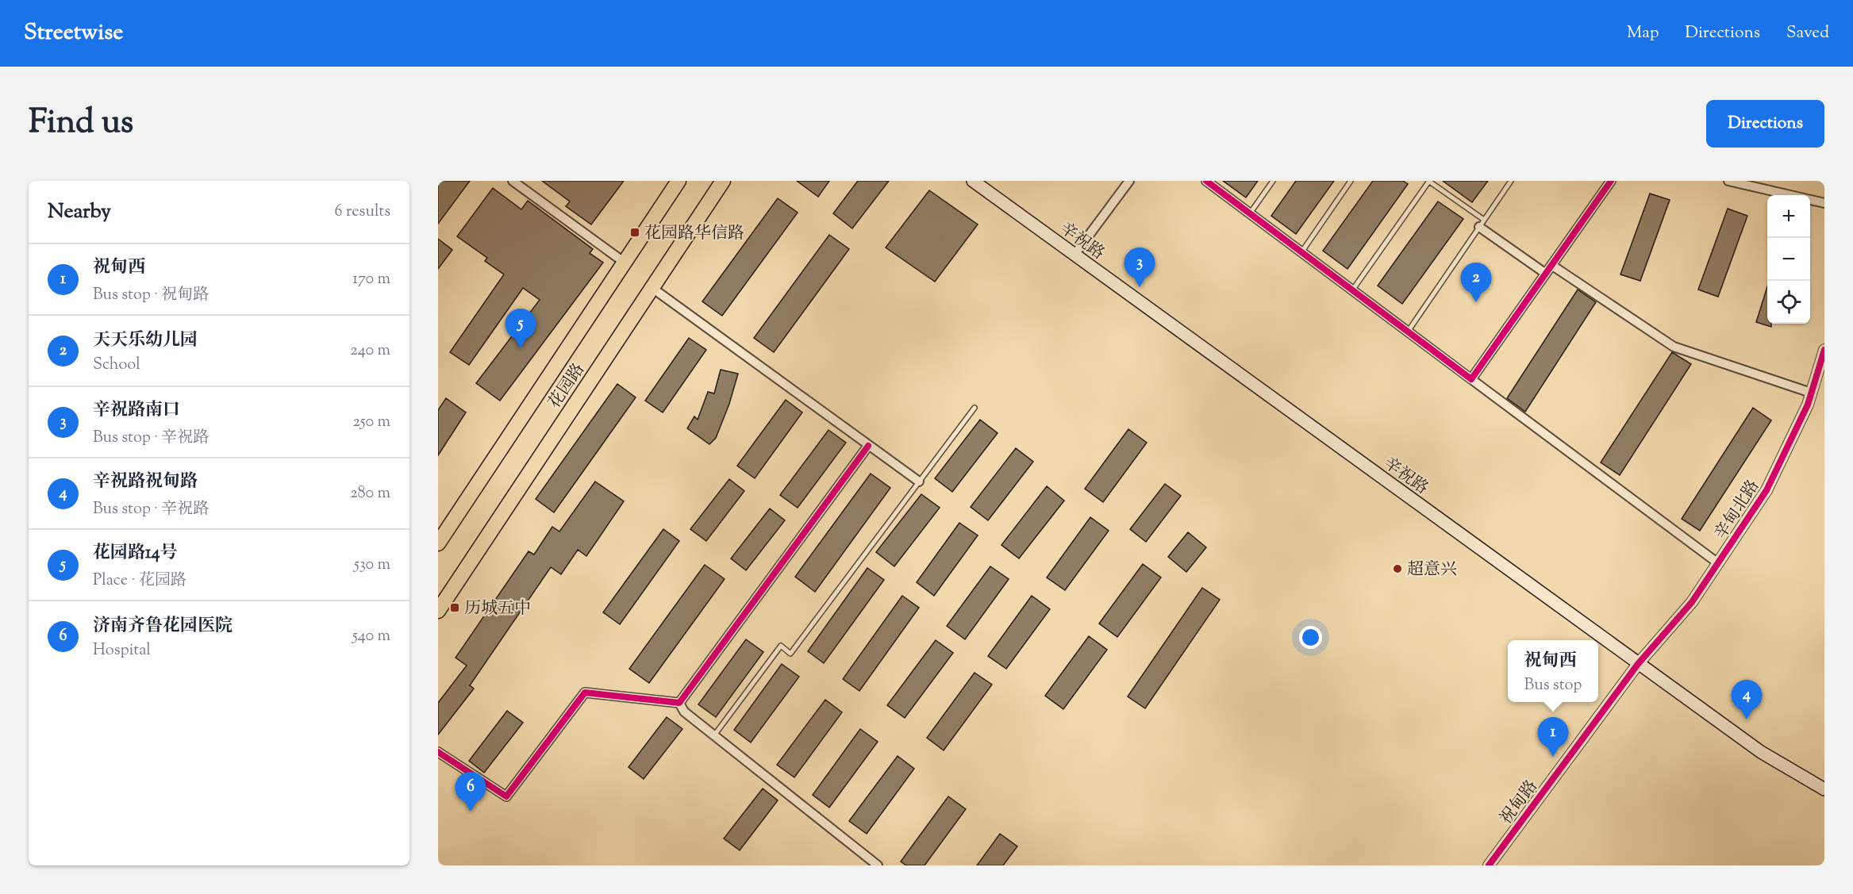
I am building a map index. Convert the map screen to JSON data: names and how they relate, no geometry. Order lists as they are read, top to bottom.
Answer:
{
  "streets": {
    "main road": ["辛祝路", "花园路"],
    "street": ["辛甸北路", "祝甸路"]
  },
  "crossings": [
    ["辛祝路", "辛甸北路"],
    ["辛祝路", "祝甸路"],
    ["辛甸北路", "祝甸路"]
  ],
  "places": {
    "transit": ["花园路华信路", "历城五中"],
    "other": ["超意兴"]
  },
  "page": {
    "header": "Streetwise",
    "nav": ["Map", "Directions", "Saved"],
    "title": "Find us",
    "buttons": "Directions",
    "heading": ["Nearby", "6 results"],
    "map_buttons": ["+", "−"],
    "list": [
      {
        "mark": "1",
        "name": "祝甸西",
        "note": "Bus stop · 祝甸路",
        "value": "170 m"
      },
      {
        "mark": "2",
        "name": "天天乐幼儿园",
        "note": "School",
        "value": "240 m"
      },
      {
        "mark": "3",
        "name": "辛祝路南口",
        "note": "Bus stop · 辛祝路",
        "value": "250 m"
      },
      {
        "mark": "4",
        "name": "辛祝路祝甸路",
        "note": "Bus stop · 辛祝路",
        "value": "280 m"
      },
      {
        "mark": "5",
        "name": "花园路14号",
        "note": "Place · 花园路",
        "value": "530 m"
      },
      {
        "mark": "6",
        "name": "济南齐鲁花园医院",
        "note": "Hospital",
        "value": "540 m"
      }
    ],
    "pins": [
      "3",
      "2",
      "5",
      "4",
      "1",
      "6"
    ],
    "popup": ["祝甸西", "Bus stop"]
  }
}
